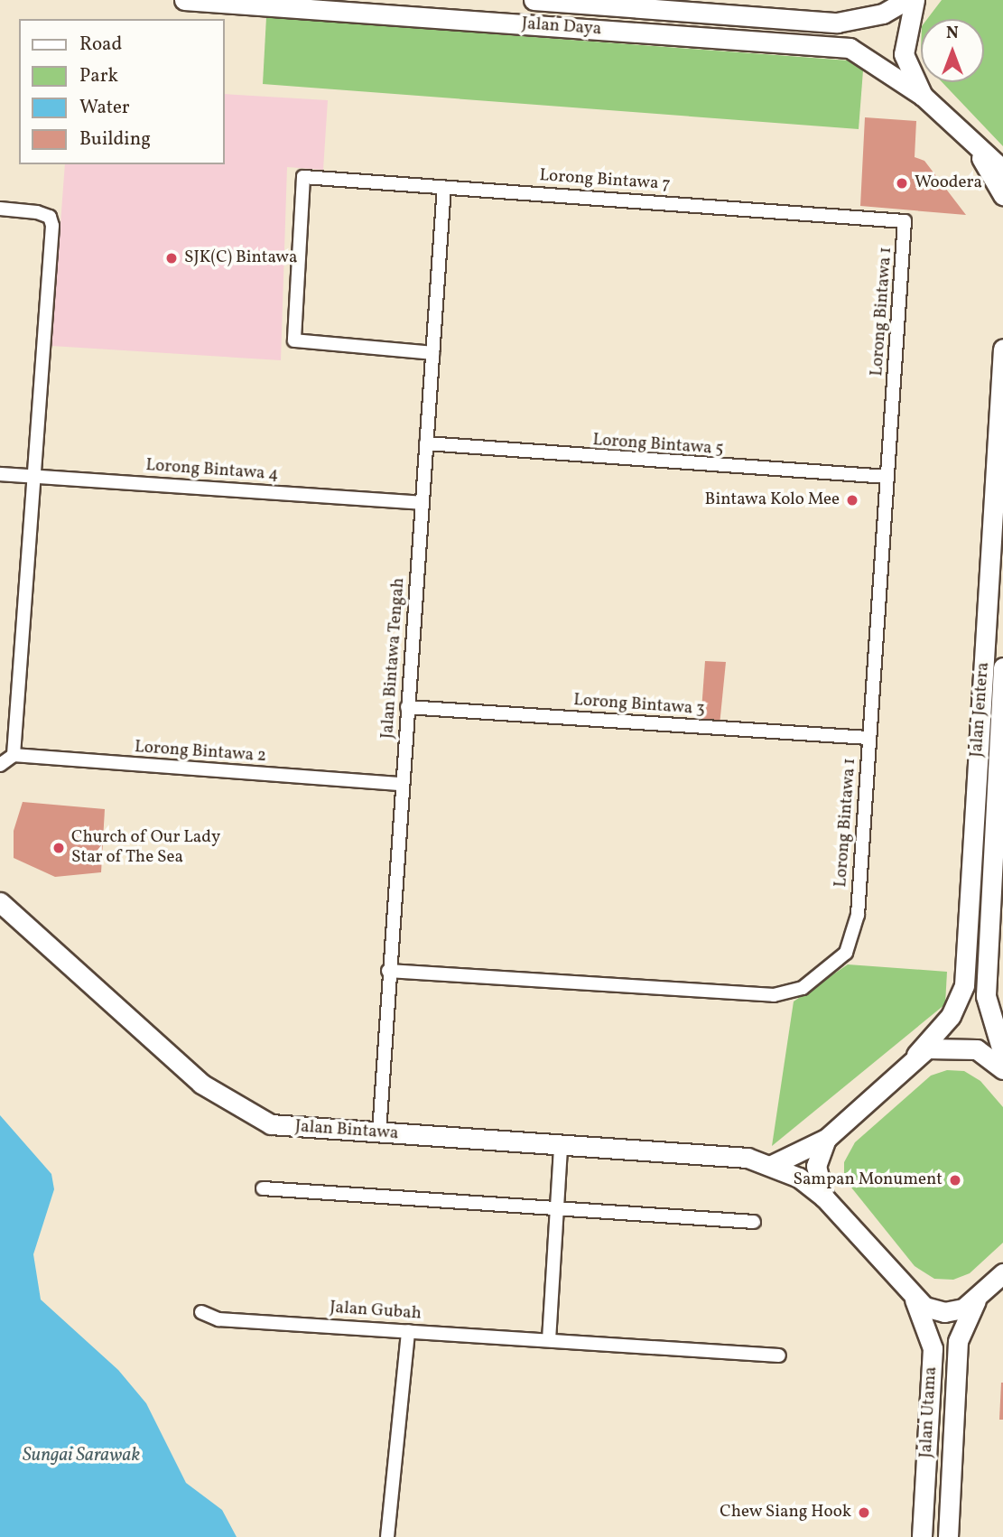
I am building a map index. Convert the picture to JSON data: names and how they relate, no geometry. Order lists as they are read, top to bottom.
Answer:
{
  "streets": {
    "street": [
      "Jalan Daya",
      "Lorong Bintawa 7",
      "Lorong Bintawa 1",
      "Lorong Bintawa 5",
      "Lorong Bintawa 4",
      "Jalan Bintawa Tengah",
      "Lorong Bintawa 3",
      "Jalan Jentera",
      "Lorong Bintawa 2",
      "Jalan Bintawa",
      "Jalan Gubah",
      "Jalan Utama"
    ]
  },
  "crossings": [
    ["Lorong Bintawa 7", "Lorong Bintawa 1"],
    ["Lorong Bintawa 7", "Jalan Bintawa Tengah"],
    ["Lorong Bintawa 1", "Lorong Bintawa 5"],
    ["Lorong Bintawa 1", "Jalan Bintawa Tengah"],
    ["Lorong Bintawa 1", "Lorong Bintawa 3"],
    ["Lorong Bintawa 5", "Jalan Bintawa Tengah"],
    ["Lorong Bintawa 4", "Jalan Bintawa Tengah"],
    ["Jalan Bintawa Tengah", "Lorong Bintawa 3"],
    ["Jalan Bintawa Tengah", "Lorong Bintawa 2"],
    ["Jalan Bintawa Tengah", "Jalan Bintawa"]
  ],
  "water": ["Sungai Sarawak"],
  "places": [
    "Woodera",
    "SJK(C) Bintawa",
    "Bintawa Kolo Mee",
    "Church of Our Lady Star of The Sea",
    "Sampan Monument",
    "Chew Siang Hook"
  ],
  "legend": [
    "Road",
    "Park",
    "Water",
    "Building"
  ],
  "north": "top"
}
